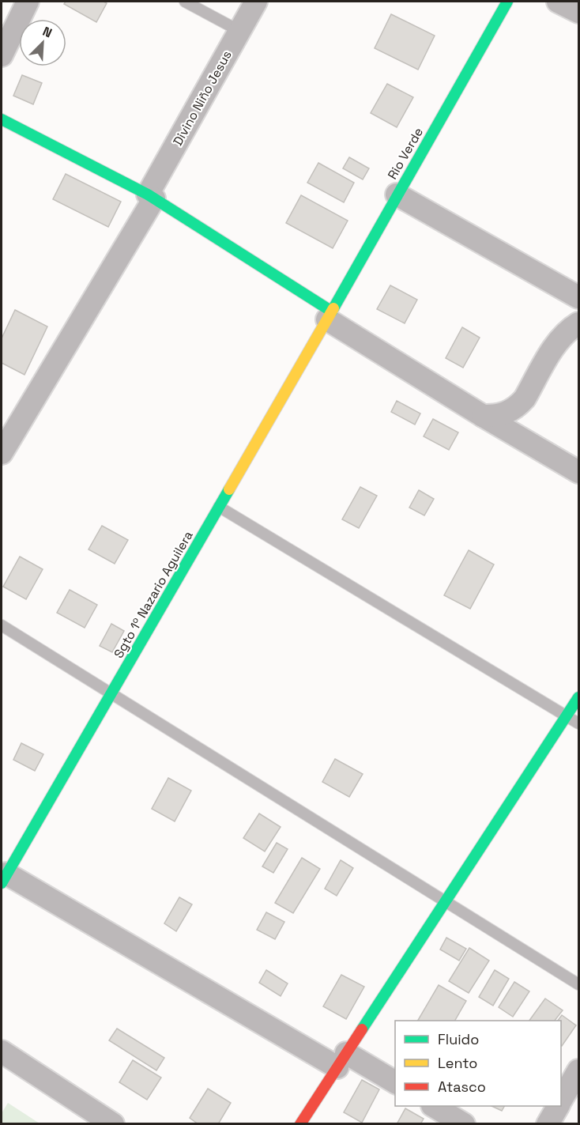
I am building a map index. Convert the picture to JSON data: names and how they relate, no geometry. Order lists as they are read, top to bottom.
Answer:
{
  "streets": {
    "street": ["Divino Niño Jesus", "Rio Verde", "Sgto 1º Nazario Aguilera"]
  },
  "crossings": [
    ["Rio Verde", "Sgto 1º Nazario Aguilera"]
  ],
  "legend": ["Fluido", "Lento", "Atasco"],
  "north": "top right"
}
